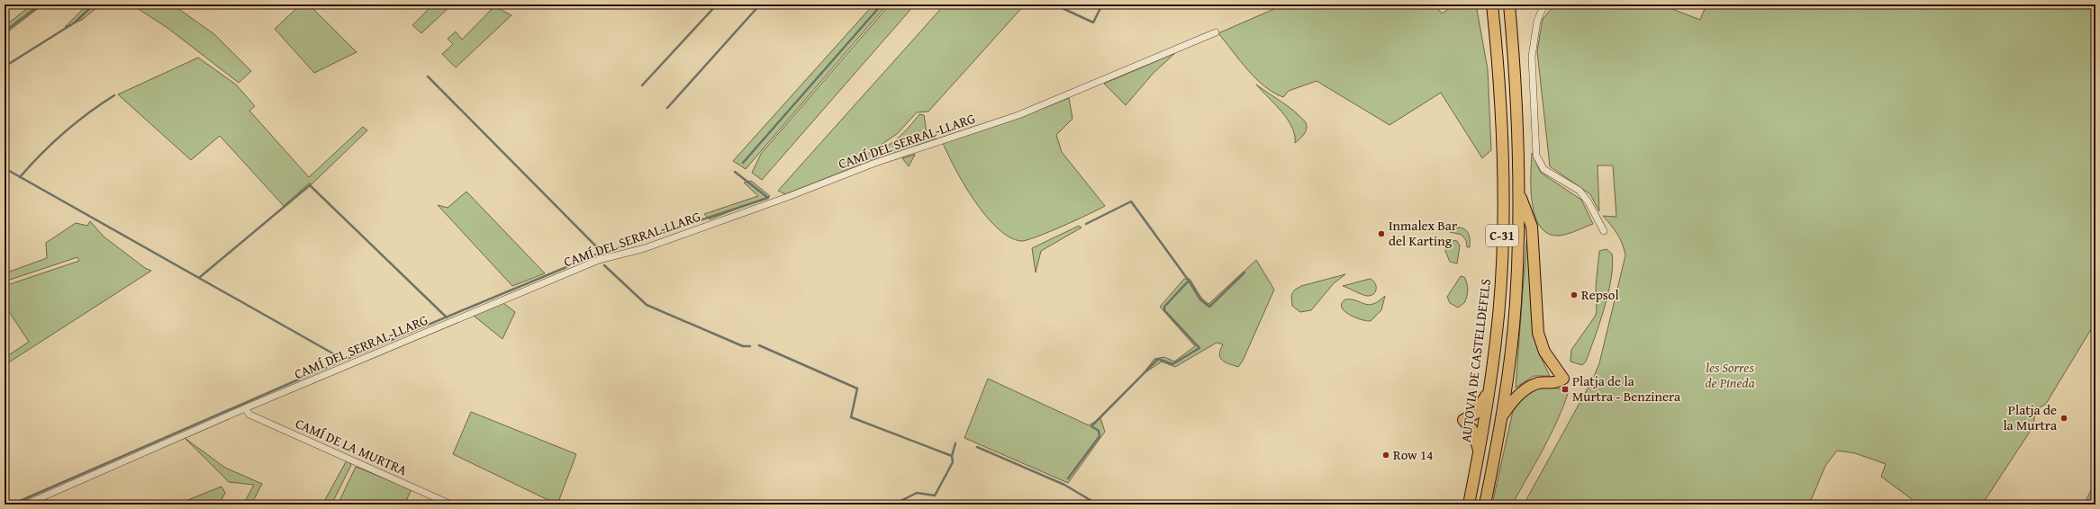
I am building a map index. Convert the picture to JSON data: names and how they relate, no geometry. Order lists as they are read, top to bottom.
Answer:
{
  "streets": {
    "highway": ["C-31", "AUTOVIA DE CASTELLDEFELS"],
    "street": ["CAMÍ DEL SERRAL-LLARG", "CAMÍ DE LA MURTRA"]
  },
  "crossings": [
    ["CAMÍ DEL SERRAL-LLARG", "CAMÍ DE LA MURTRA"]
  ],
  "parks": ["les Sorres de Pineda"],
  "places": {
    "other": [
      "Inmalex Bar del Karting",
      "Repsol",
      "Platja de la Murtra",
      "Row 14"
    ],
    "transit": ["Platja de la Murtra - Benzinera"]
  }
}
